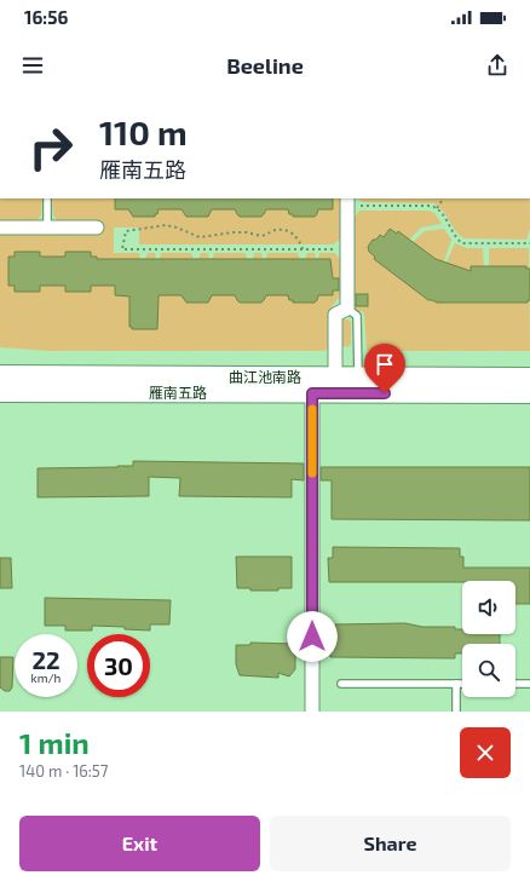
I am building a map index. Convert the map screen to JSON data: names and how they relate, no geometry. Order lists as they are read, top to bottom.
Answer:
{
  "streets": {
    "main road": ["曲江池南路", "雁南五路"]
  },
  "page": {
    "status": "16:56",
    "header": "Beeline",
    "turn": ["110 m", "雁南五路"],
    "speed": "22 km/h",
    "limit": "30",
    "heading": ["1 min", "140 m · 16:57"],
    "buttons": ["Exit", "Share"]
  }
}
